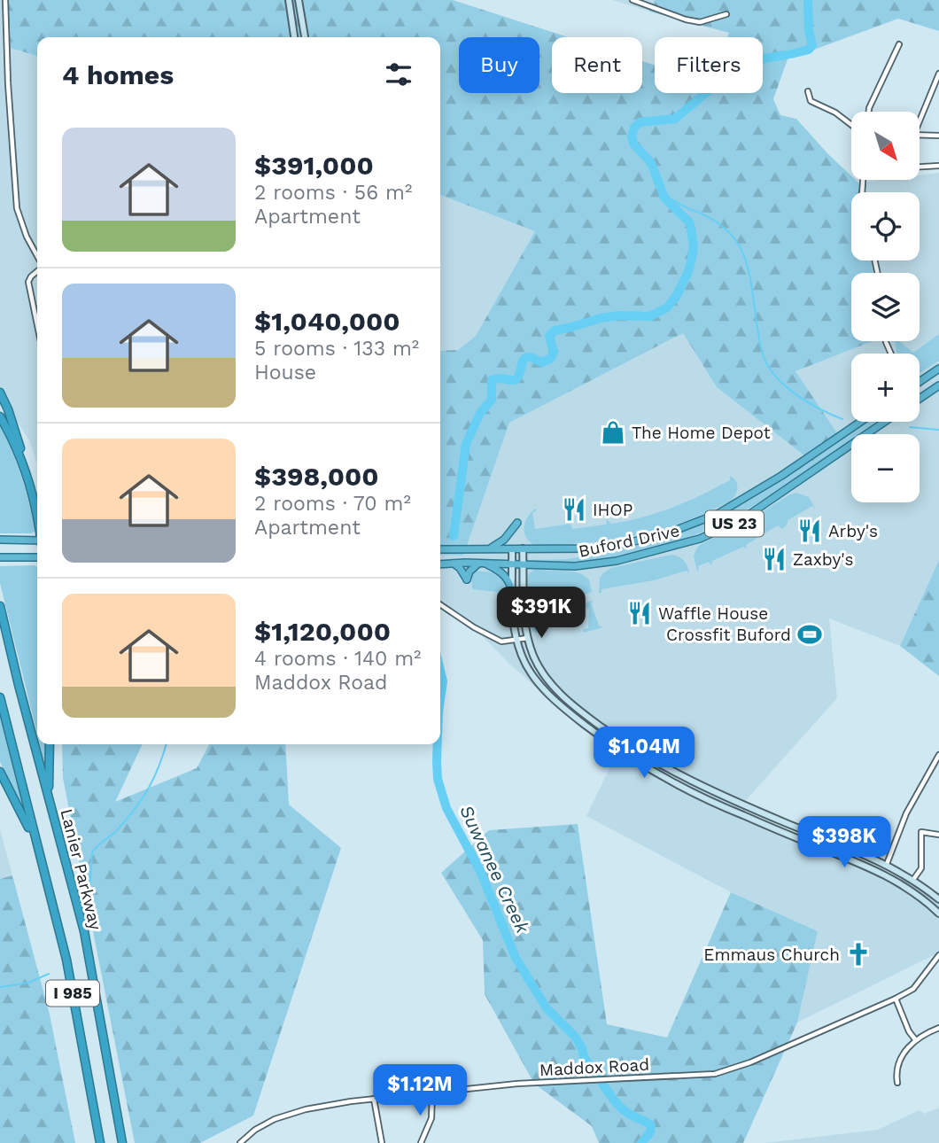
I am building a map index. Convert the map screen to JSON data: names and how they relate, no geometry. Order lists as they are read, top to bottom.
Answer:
{
  "streets": {
    "highway": [
      "US 23",
      "Buford Drive",
      "Lanier Parkway",
      "I 985"
    ],
    "street": ["Maddox Road"]
  },
  "water": ["Suwanee Creek"],
  "places": {
    "shop": ["The Home Depot"],
    "restaurant": [
      "IHOP",
      "Arby's",
      "Zaxby's",
      "Waffle House"
    ],
    "sports": ["Crossfit Buford"],
    "church": ["Emmaus Church"]
  },
  "north": "bottom right",
  "page": {
    "chip": ["Buy", "Rent", "Filters"],
    "heading": "4 homes",
    "map_buttons": ["+", "−"],
    "list": [
      {
        "name": "$391,000",
        "note": "2 rooms · 56 m² · Apartment"
      },
      {
        "name": "$1,040,000",
        "note": "5 rooms · 133 m² · House"
      },
      {
        "name": "$398,000",
        "note": "2 rooms · 70 m² · Apartment"
      },
      {
        "name": "$1,120,000",
        "note": "4 rooms · 140 m² · Maddox Road"
      }
    ],
    "price": [
      "$391K",
      "$1.04M",
      "$398K",
      "$1.12M"
    ]
  }
}
